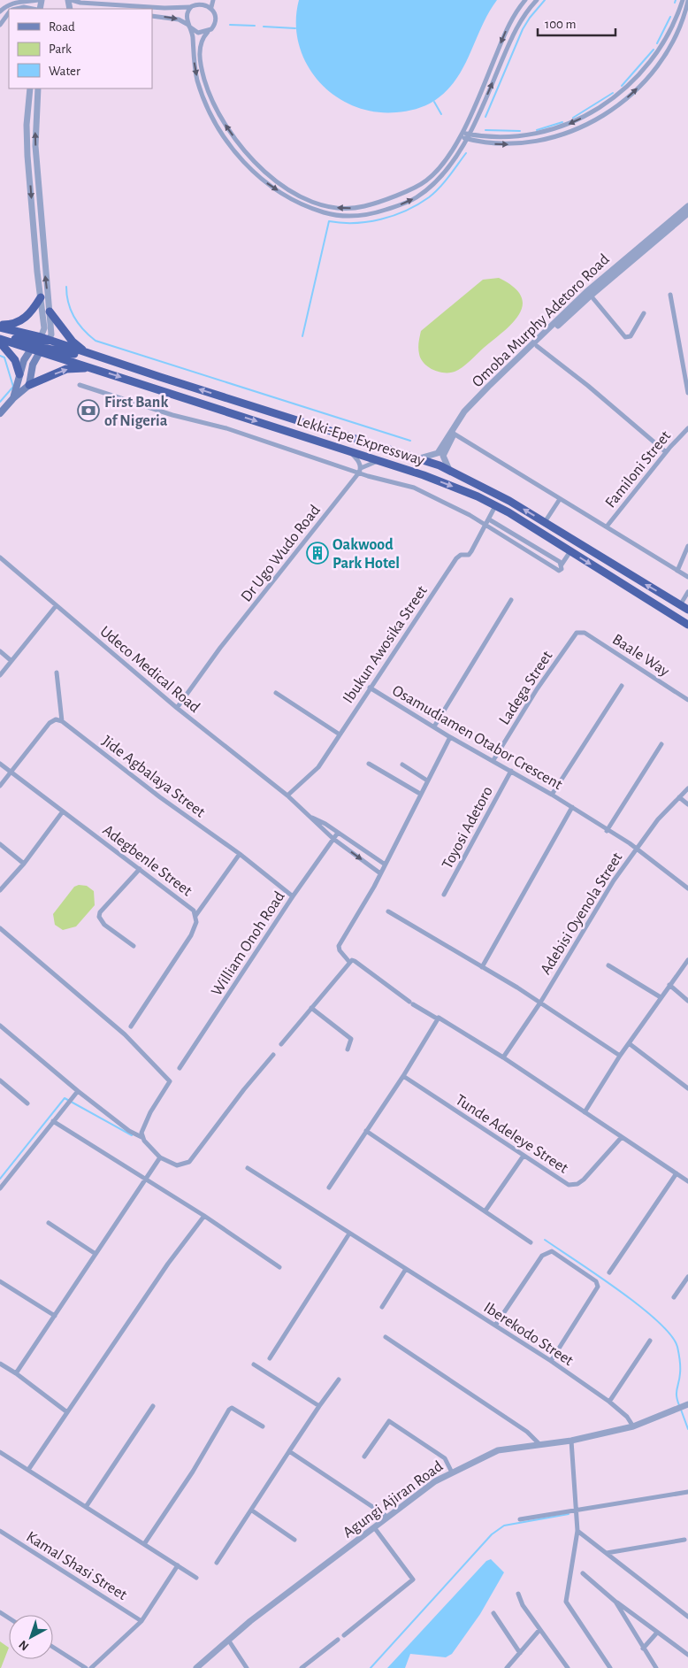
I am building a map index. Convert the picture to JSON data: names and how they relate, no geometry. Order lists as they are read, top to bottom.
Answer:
{
  "streets": {
    "highway": ["Lekki-Epe Expressway"],
    "street": [
      "Omoba Murphy Adetoro Road",
      "Familoni Street",
      "Dr Ugo Wudo Road",
      "Ibukun Awosika Street",
      "Baale Way",
      "Udeco Medical Road",
      "Ladega Street",
      "Osamudiamen Otabor Crescent",
      "Jide Agbalaya Street",
      "Toyosi Adetoro",
      "Adegbenle Street",
      "Adebisi Oyenola Street",
      "William Onoh Road",
      "Tunde Adeleye Street",
      "Iberekodo Street",
      "Agungi Ajiran Road",
      "Kamal Shasi Street"
    ]
  },
  "crossings": [
    ["Omoba Murphy Adetoro Road", "Lekki-Epe Expressway"],
    ["Lekki-Epe Expressway", "Ibukun Awosika Street"],
    ["Dr Ugo Wudo Road", "Udeco Medical Road"],
    ["Ibukun Awosika Street", "Udeco Medical Road"],
    ["Ibukun Awosika Street", "Osamudiamen Otabor Crescent"],
    ["Baale Way", "Ladega Street"],
    ["Ladega Street", "Osamudiamen Otabor Crescent"],
    ["Osamudiamen Otabor Crescent", "Toyosi Adetoro"],
    ["Osamudiamen Otabor Crescent", "Adebisi Oyenola Street"],
    ["Jide Agbalaya Street", "William Onoh Road"],
    ["Iberekodo Street", "Agungi Ajiran Road"]
  ],
  "places": {
    "bank": ["First Bank of Nigeria"],
    "building": ["Oakwood Park Hotel"]
  },
  "legend": ["Road", "Park", "Water"],
  "scale_bar": "100 m",
  "north": "bottom left"
}
